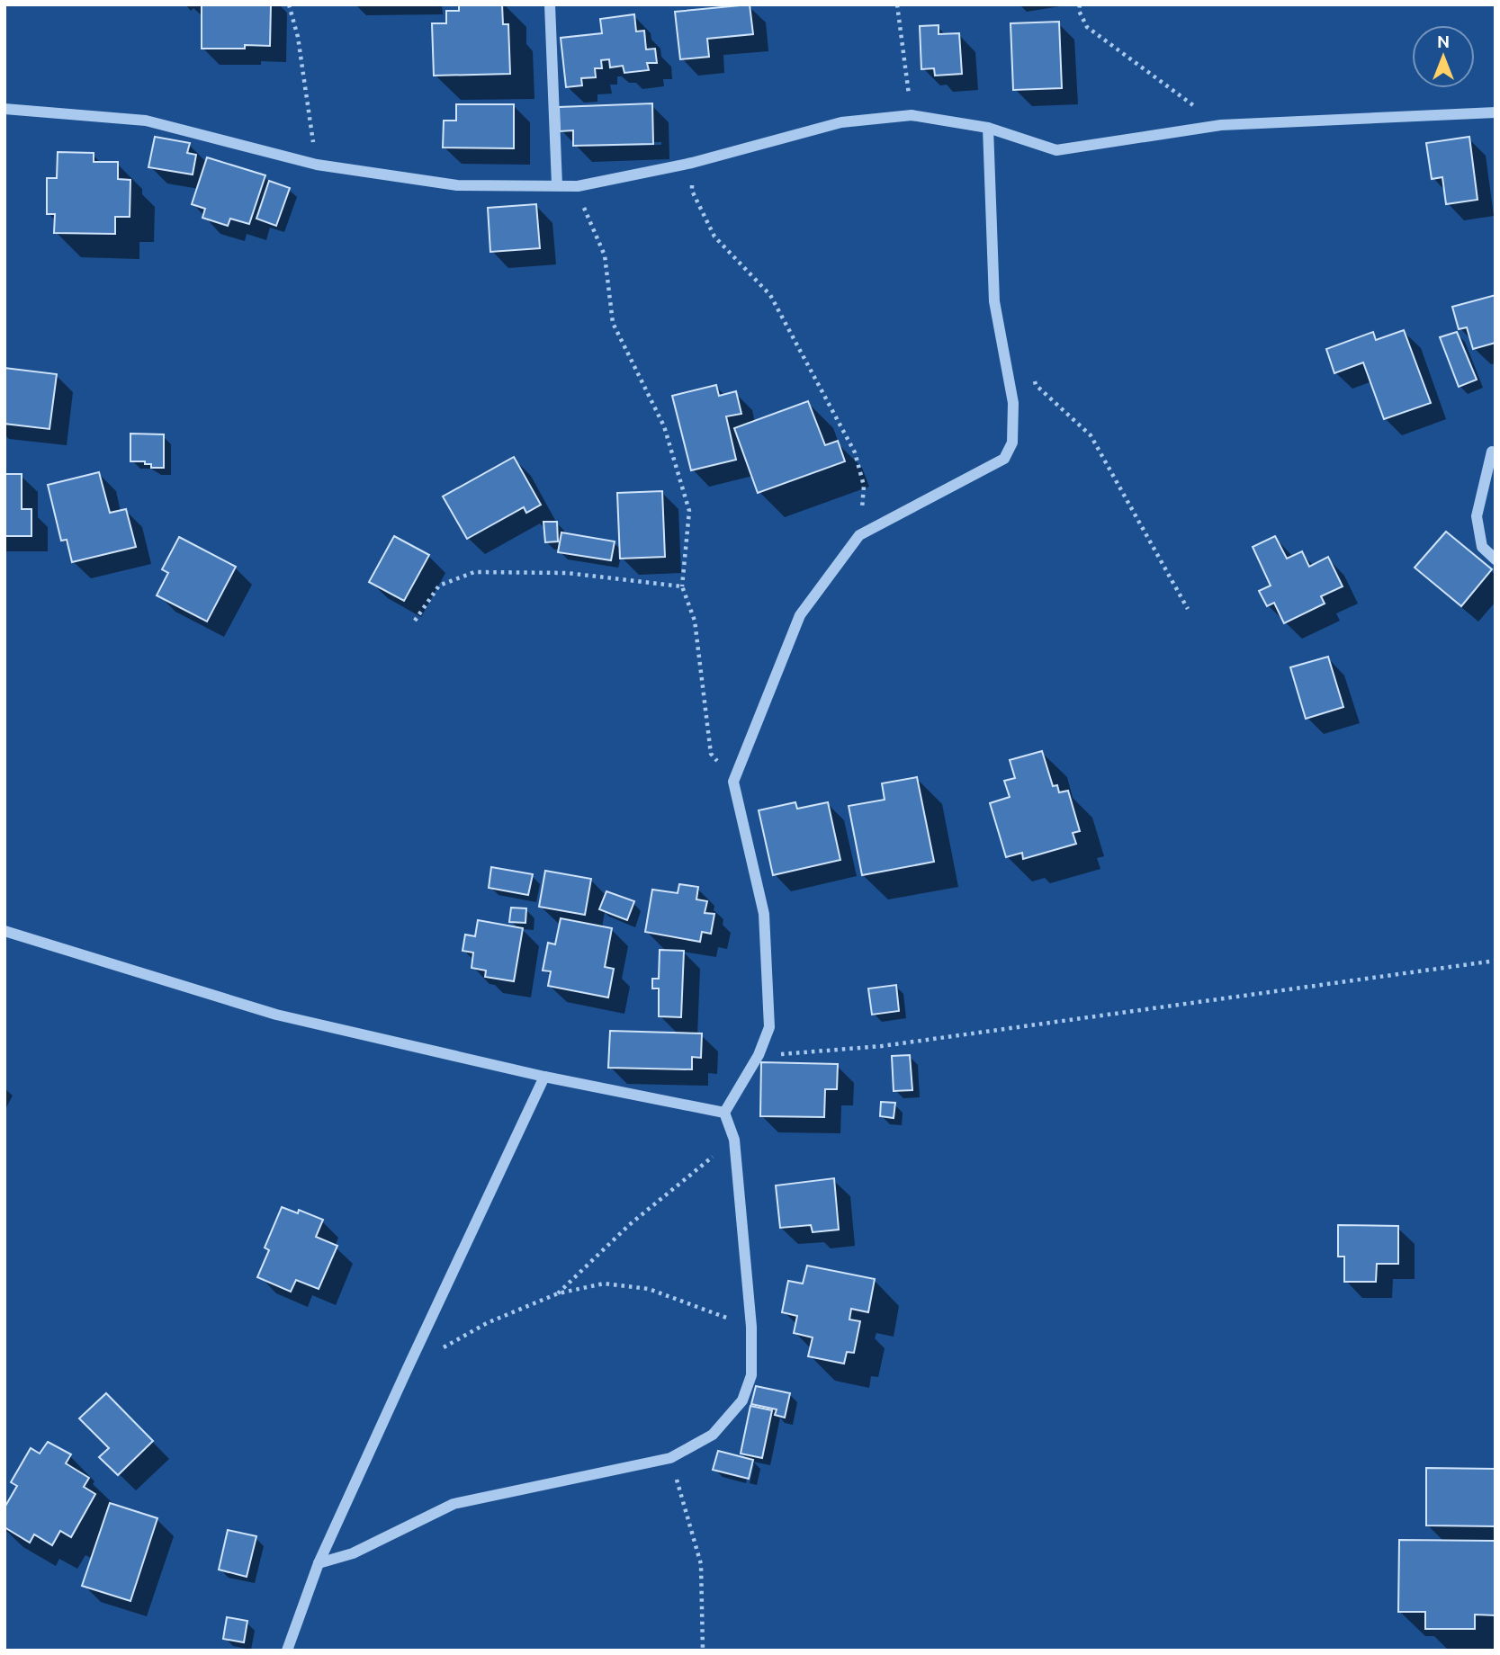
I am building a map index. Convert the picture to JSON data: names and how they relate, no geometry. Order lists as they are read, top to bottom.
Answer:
{
  "north": "top"
}
